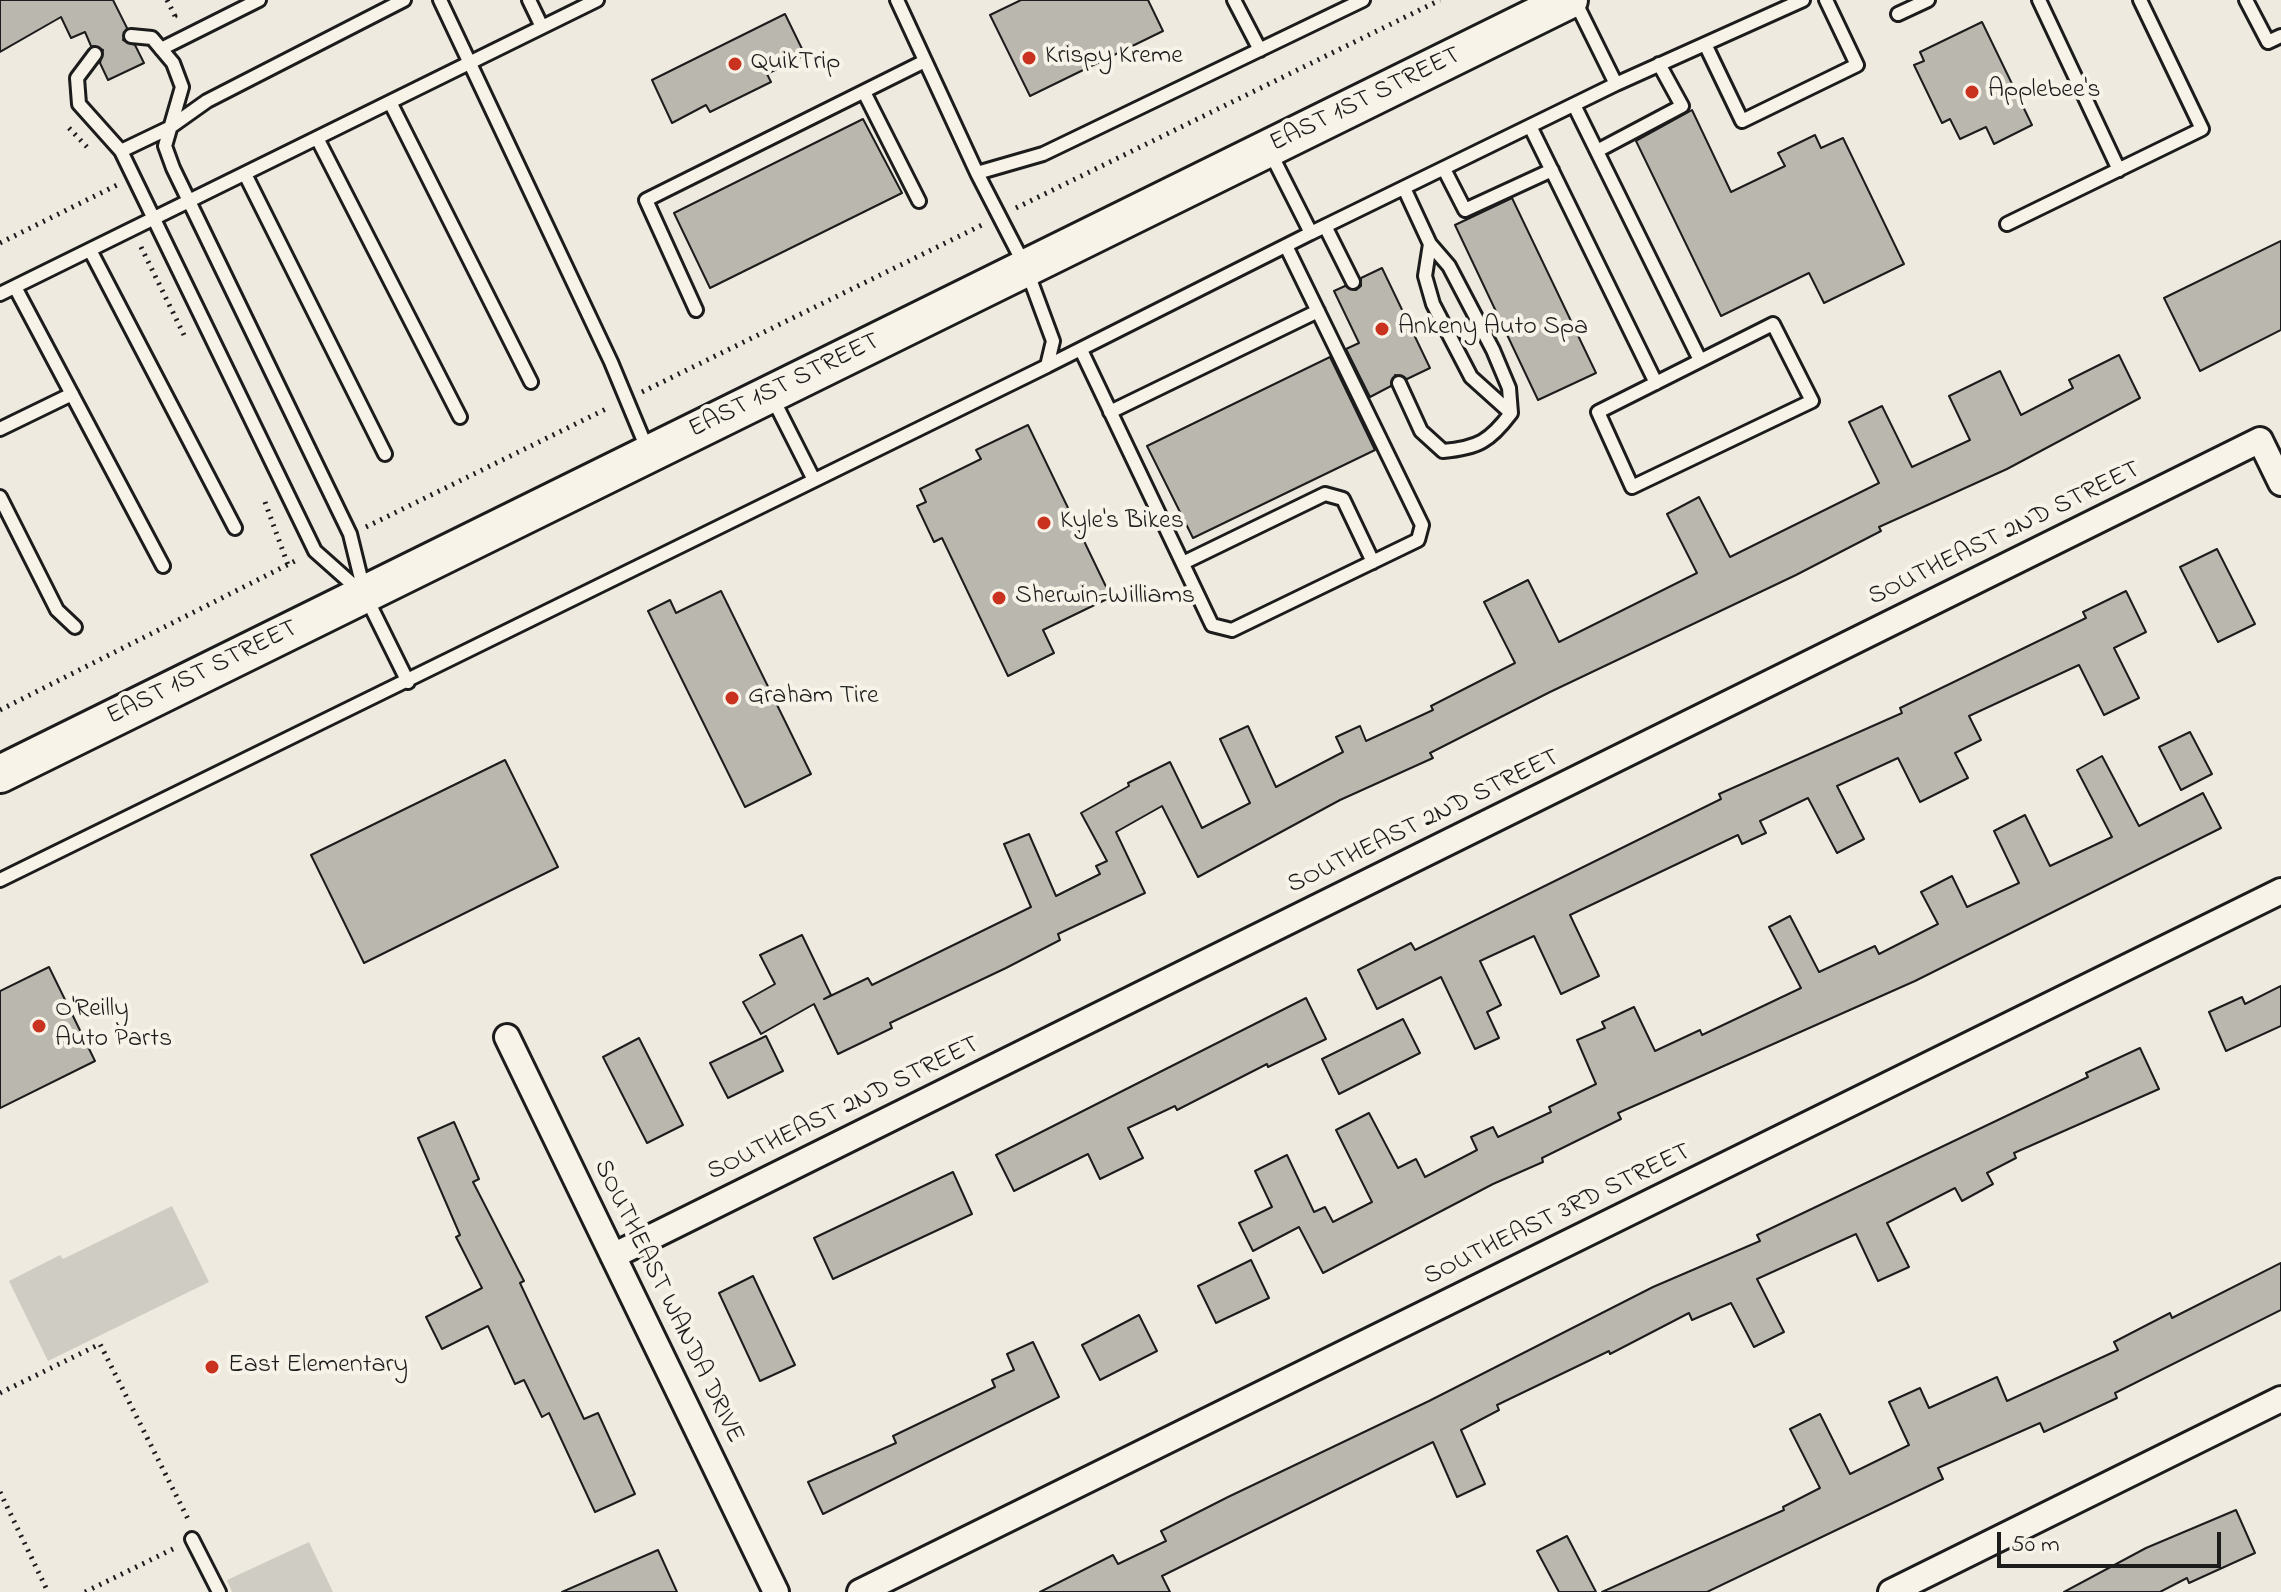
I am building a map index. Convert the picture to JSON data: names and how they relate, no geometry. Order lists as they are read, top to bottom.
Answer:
{
  "streets": {
    "main road": ["EAST 1ST STREET"],
    "street": ["SOUTHEAST 2ND STREET", "SOUTHEAST 3RD STREET", "SOUTHEAST WANDA DRIVE"]
  },
  "crossings": [
    ["SOUTHEAST 2ND STREET", "SOUTHEAST WANDA DRIVE"]
  ],
  "places": [
    "Krispy Kreme",
    "QuikTrip",
    "Applebee's",
    "Ankeny Auto Spa",
    "Kyle's Bikes",
    "Sherwin-Williams",
    "Graham Tire",
    "O'Reilly Auto Parts",
    "East Elementary"
  ],
  "scale_bar": "50 m"
}
